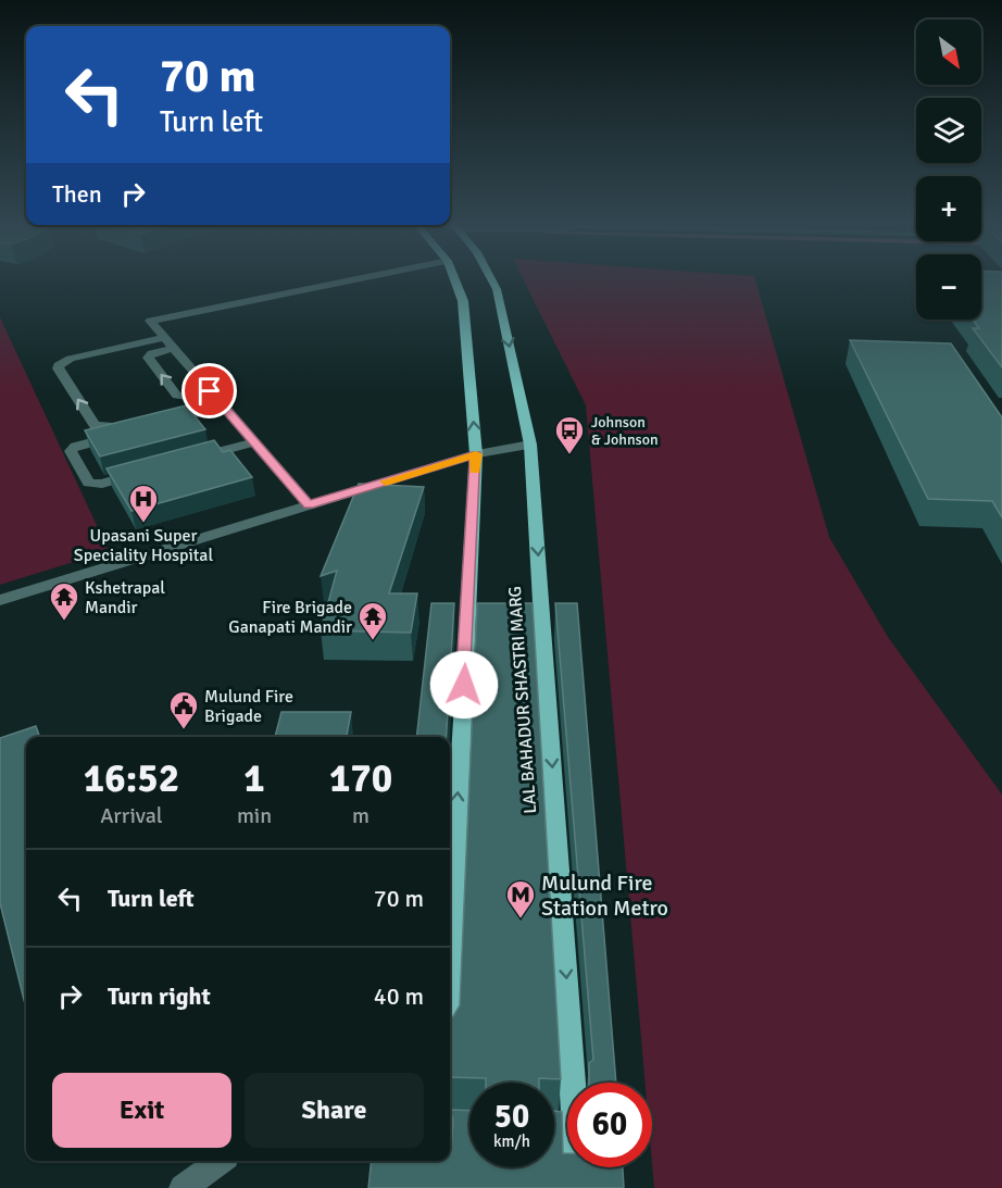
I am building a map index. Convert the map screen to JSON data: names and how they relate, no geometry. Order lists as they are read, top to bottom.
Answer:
{
  "streets": {
    "main road": ["LAL BAHADUR SHASTRI MARG"]
  },
  "places": {
    "bus stop": ["Johnson & Johnson"],
    "hospital": ["Upasani Super Speciality Hospital"],
    "temple": ["Kshetrapal Mandir", "Fire Brigade Ganapati Mandir"],
    "public building": ["Mulund Fire Brigade"],
    "metro station": ["Mulund Fire Station Metro"]
  },
  "north": "bottom right",
  "page": {
    "map_buttons": ["+", "−"],
    "turn": ["70 m", "Turn left"],
    "then": "Then",
    "eta": [
      "16:52",
      "Arrival",
      "1",
      "min",
      "170",
      "m"
    ],
    "list": [
      {
        "name": "Turn left",
        "value": "70 m"
      },
      {
        "name": "Turn right",
        "value": "40 m"
      }
    ],
    "buttons": ["Exit", "Share"],
    "speed": "50 km/h",
    "limit": "60"
  }
}
